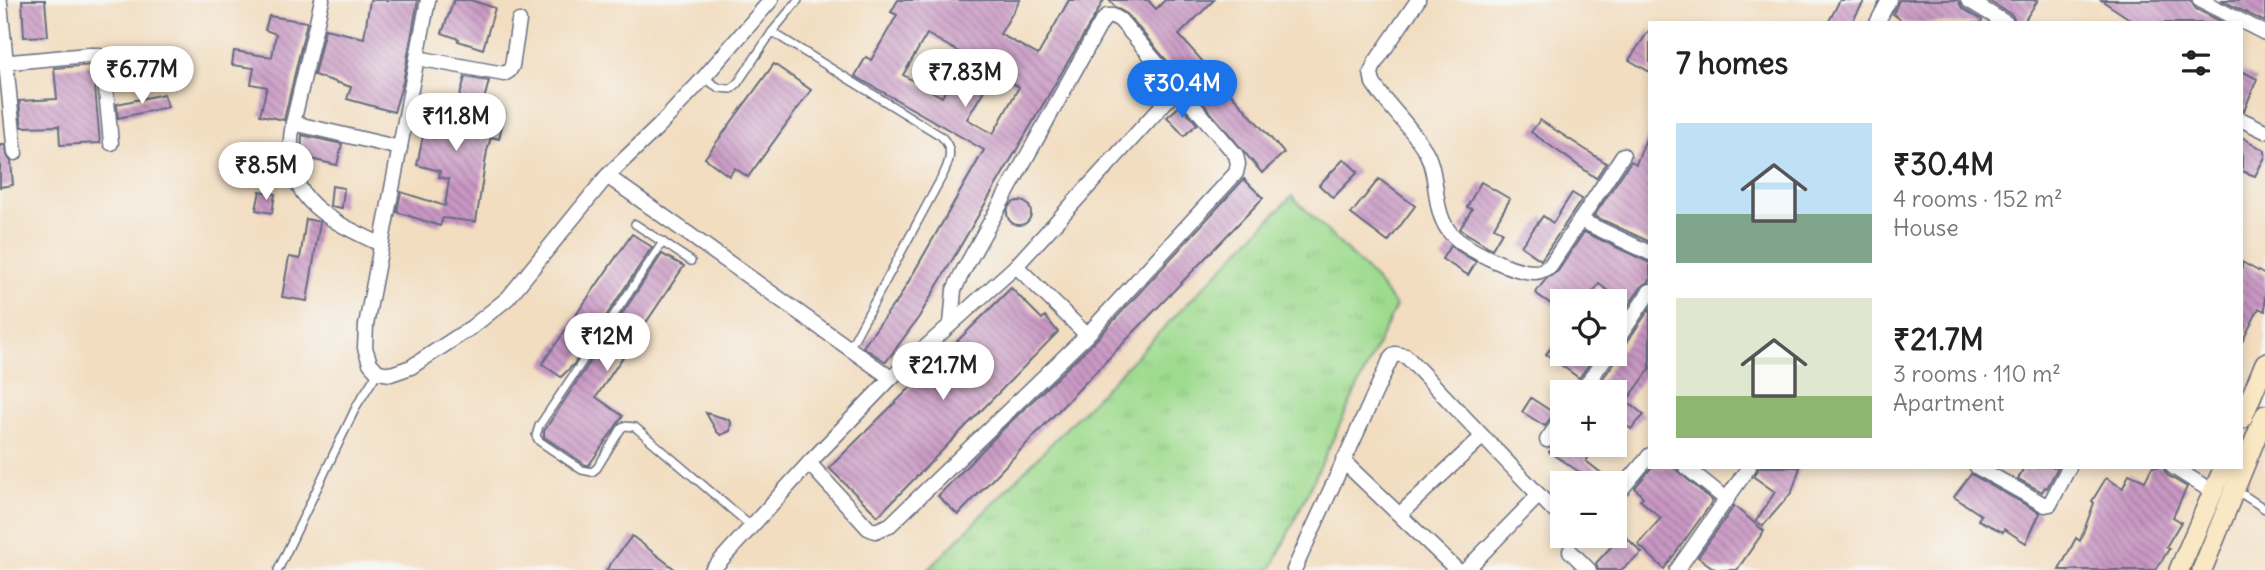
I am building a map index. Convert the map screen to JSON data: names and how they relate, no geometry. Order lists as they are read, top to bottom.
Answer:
{
  "page": {
    "heading": "7 homes",
    "price": [
      "₹6.77M",
      "₹7.83M",
      "₹30.4M",
      "₹11.8M",
      "₹8.5M",
      "₹12M",
      "₹21.7M"
    ],
    "list": [
      {
        "name": "₹30.4M",
        "note": "4 rooms · 152 m² · House"
      },
      {
        "name": "₹21.7M",
        "note": "3 rooms · 110 m² · Apartment"
      }
    ],
    "map_buttons": ["+", "−"]
  }
}
